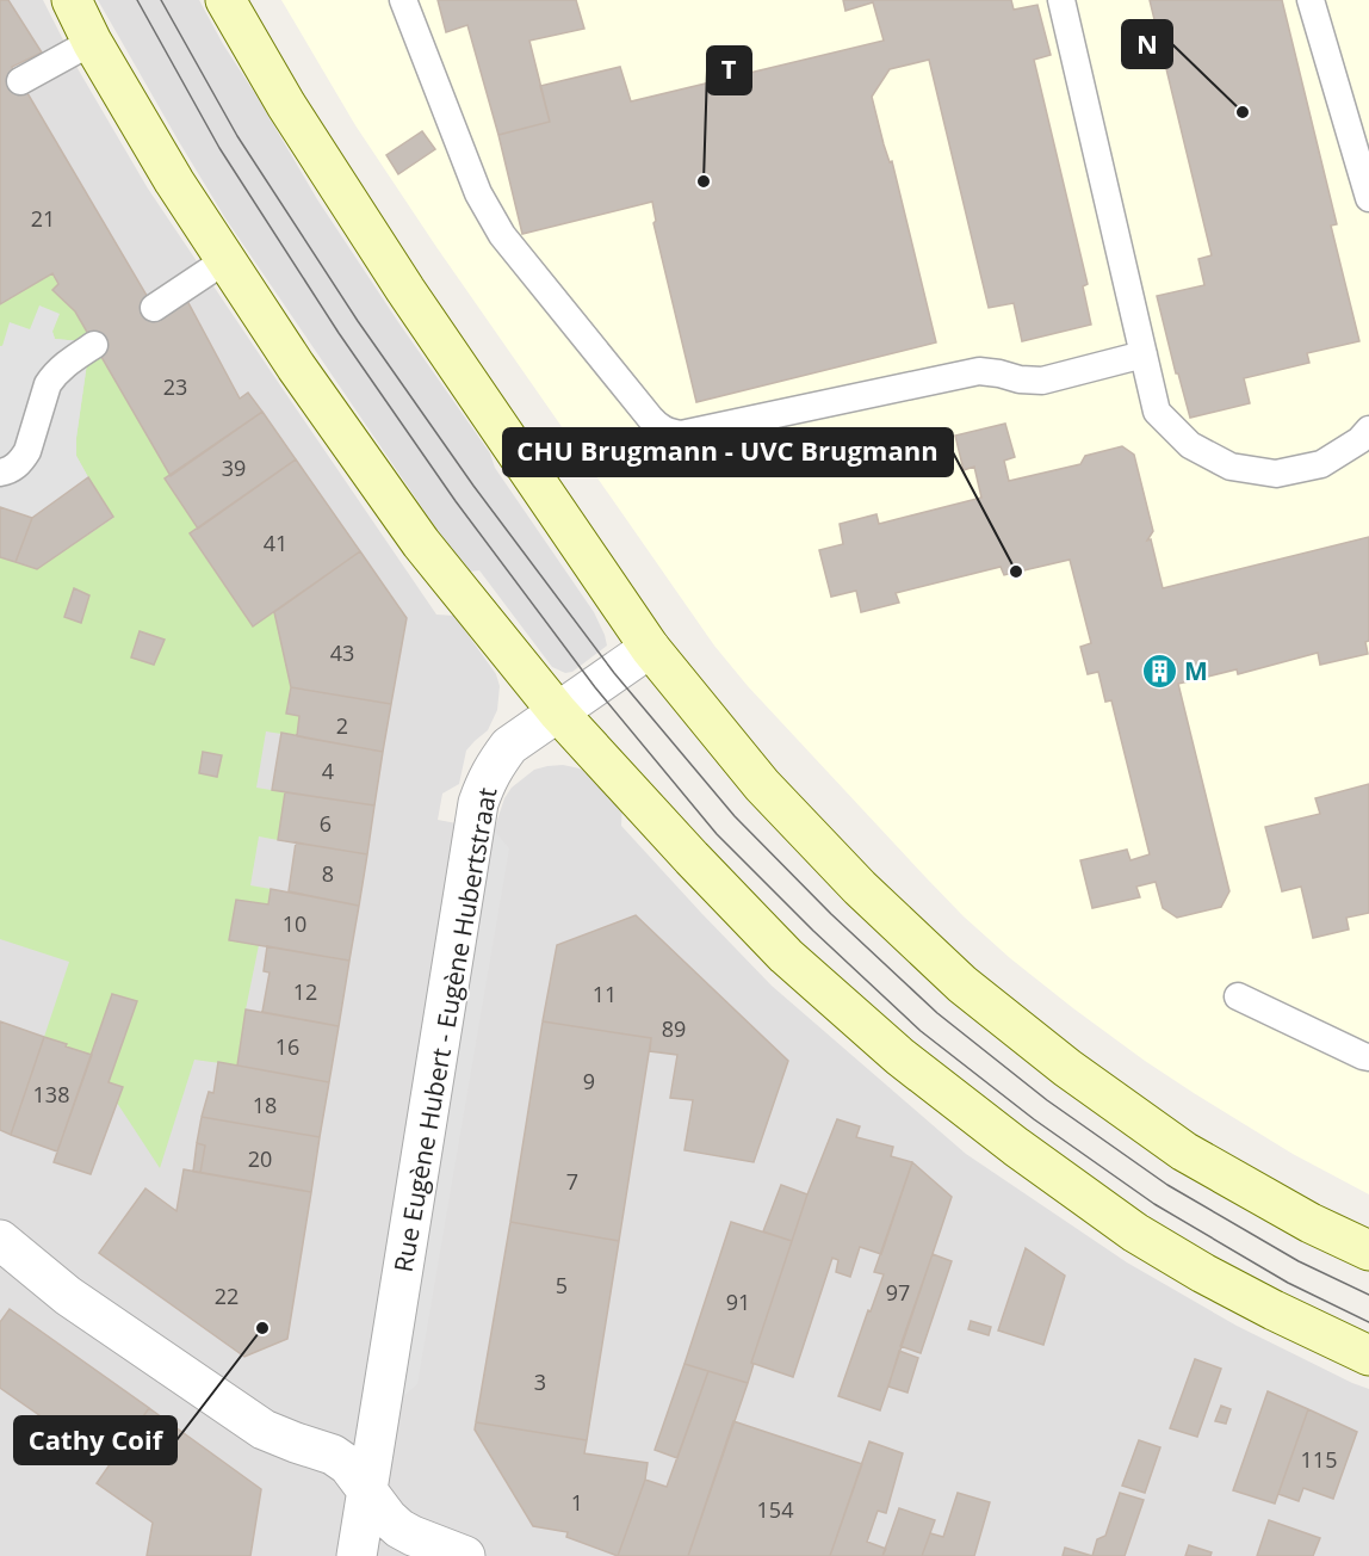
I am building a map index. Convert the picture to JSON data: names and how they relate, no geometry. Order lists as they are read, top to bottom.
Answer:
{
  "streets": {
    "street": ["Rue Eugène Hubert - Eugène Hubertstraat"]
  },
  "places": {
    "other": [
      "N",
      "T",
      "CHU Brugmann - UVC Brugmann",
      "Cathy Coif"
    ],
    "building": ["M"]
  },
  "house_numbers": [
    "21",
    "23",
    "39",
    "41",
    "43",
    "2",
    "4",
    "6",
    "8",
    "10",
    "12",
    "11",
    "89",
    "16",
    "9",
    "138",
    "18",
    "20",
    "7",
    "5",
    "97",
    "22",
    "91",
    "3",
    "115",
    "1",
    "154"
  ]
}
